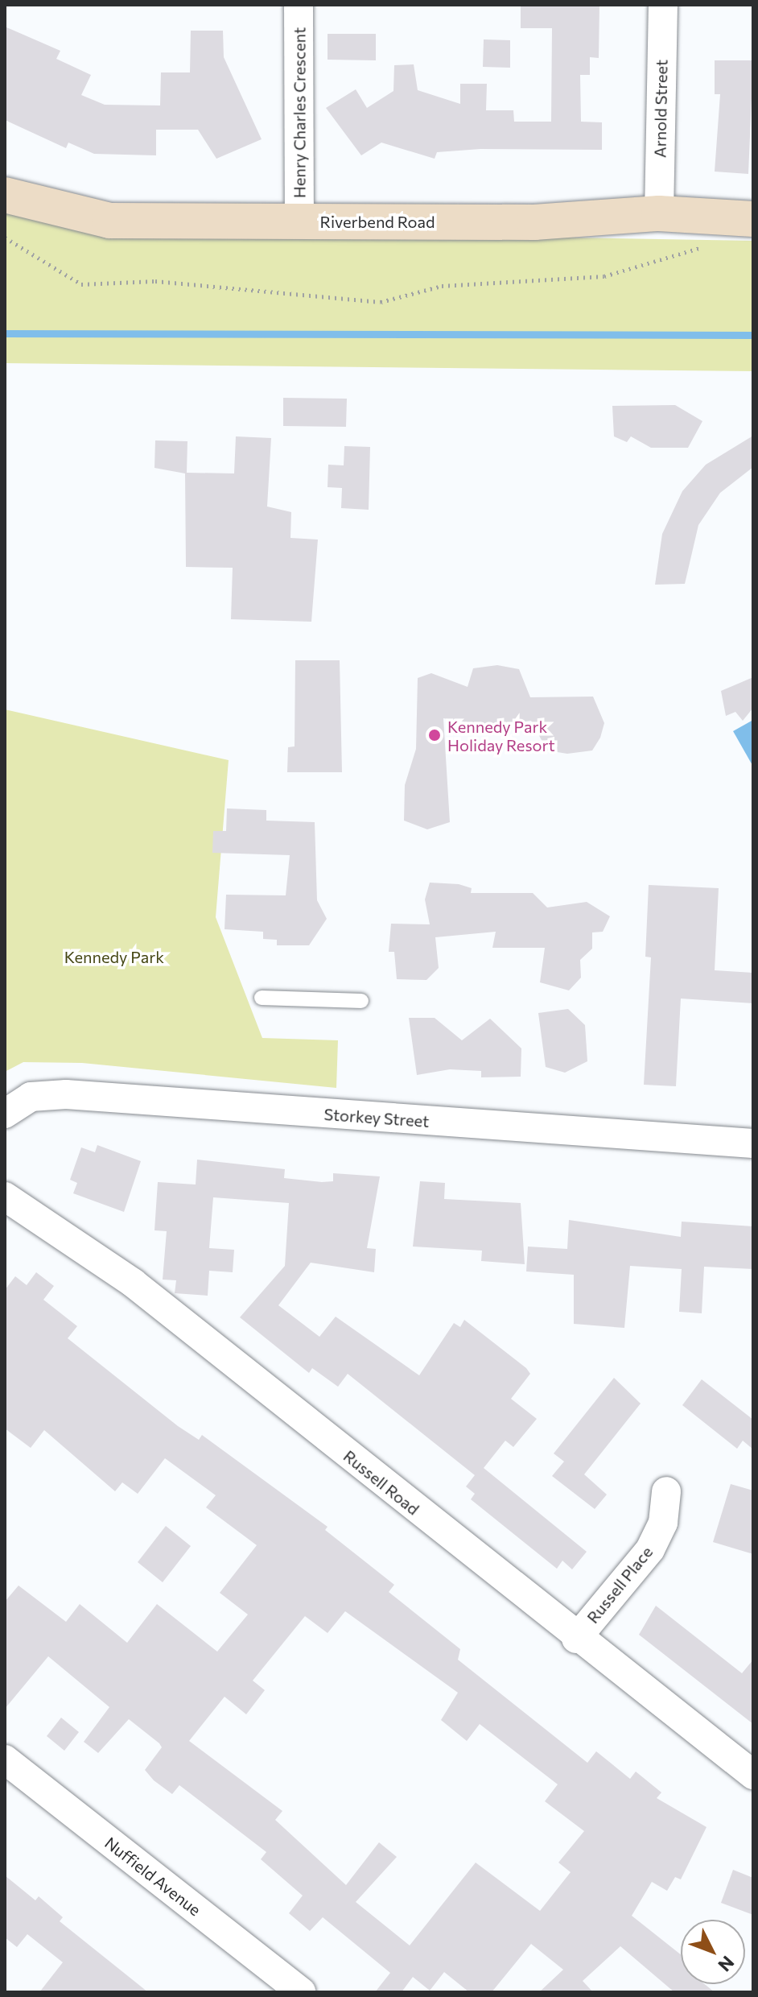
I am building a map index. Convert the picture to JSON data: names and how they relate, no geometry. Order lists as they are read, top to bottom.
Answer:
{
  "streets": {
    "main road": ["Riverbend Road"],
    "street": [
      "Arnold Street",
      "Henry Charles Crescent",
      "Storkey Street",
      "Russell Road",
      "Russell Place",
      "Nuffield Avenue"
    ]
  },
  "crossings": [
    ["Arnold Street", "Riverbend Road"],
    ["Henry Charles Crescent", "Riverbend Road"],
    ["Russell Road", "Russell Place"]
  ],
  "parks": ["Kennedy Park"],
  "places": ["Kennedy Park Holiday Resort"],
  "north": "bottom right"
}
